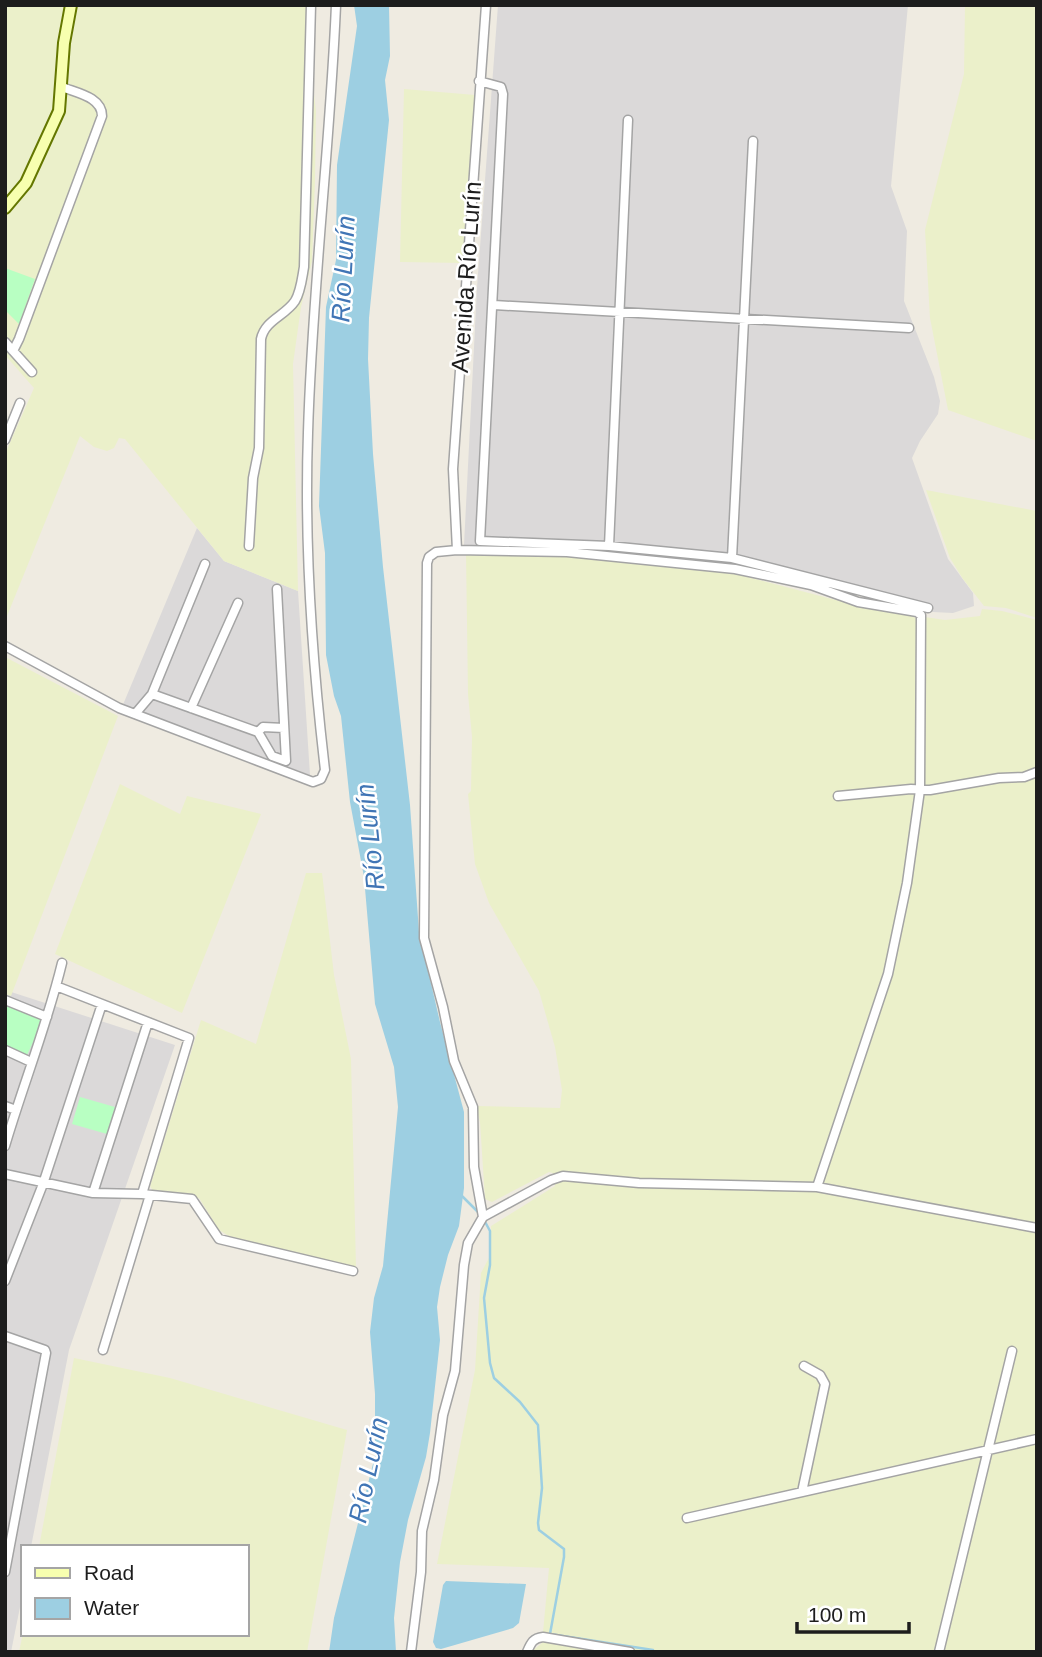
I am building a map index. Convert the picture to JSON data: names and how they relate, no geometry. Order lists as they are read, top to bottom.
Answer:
{
  "streets": {
    "street": ["Avenida Río Lurín"]
  },
  "water": ["Río Lurín"],
  "legend": ["Road", "Water"],
  "scale_bar": "100 m"
}
